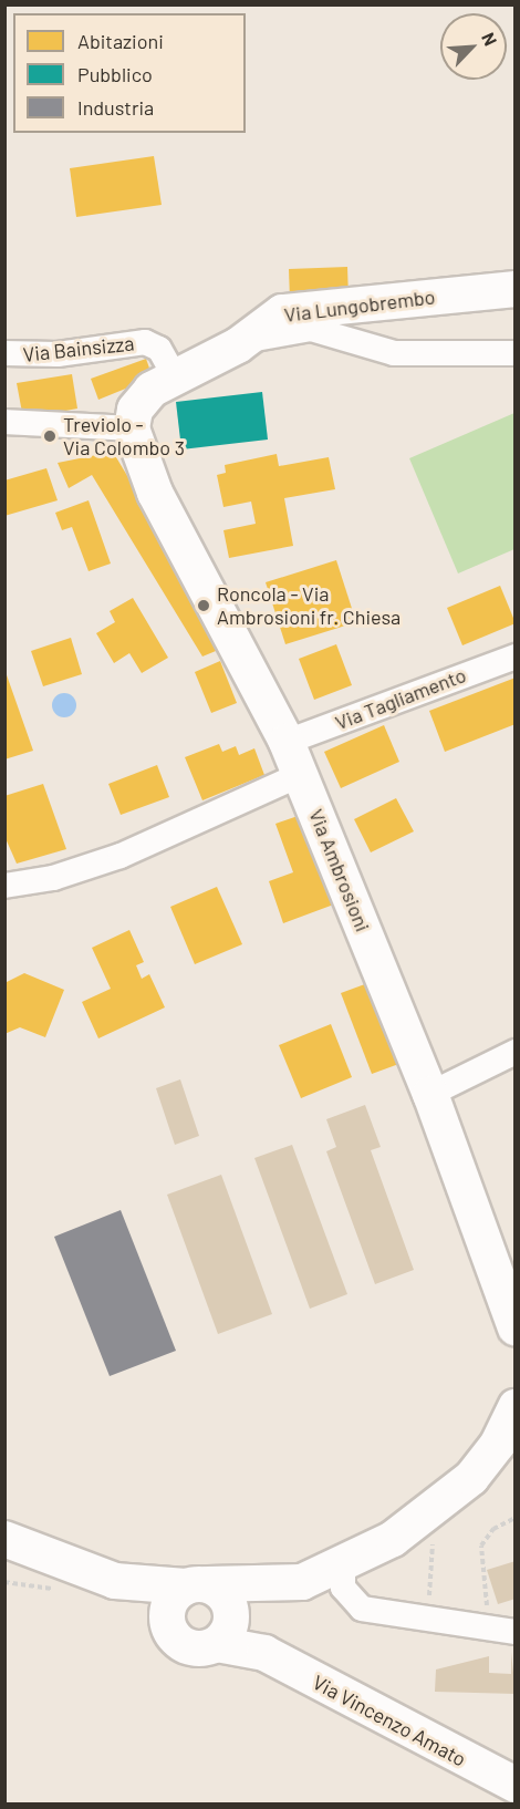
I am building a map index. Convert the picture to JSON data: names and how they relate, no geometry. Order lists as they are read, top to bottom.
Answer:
{
  "streets": {
    "street": [
      "Via Lungobrembo",
      "Via Bainsizza",
      "Via Tagliamento",
      "Via Ambrosioni",
      "Via Vincenzo Amato"
    ]
  },
  "crossings": [
    ["Via Lungobrembo", "Via Bainsizza"],
    ["Via Lungobrembo", "Via Ambrosioni"],
    ["Via Tagliamento", "Via Ambrosioni"]
  ],
  "places": ["Treviolo - Via Colombo 3", "Roncola - Via Ambrosioni fr. Chiesa"],
  "legend": ["Abitazioni", "Pubblico", "Industria"],
  "north": "top right"
}
